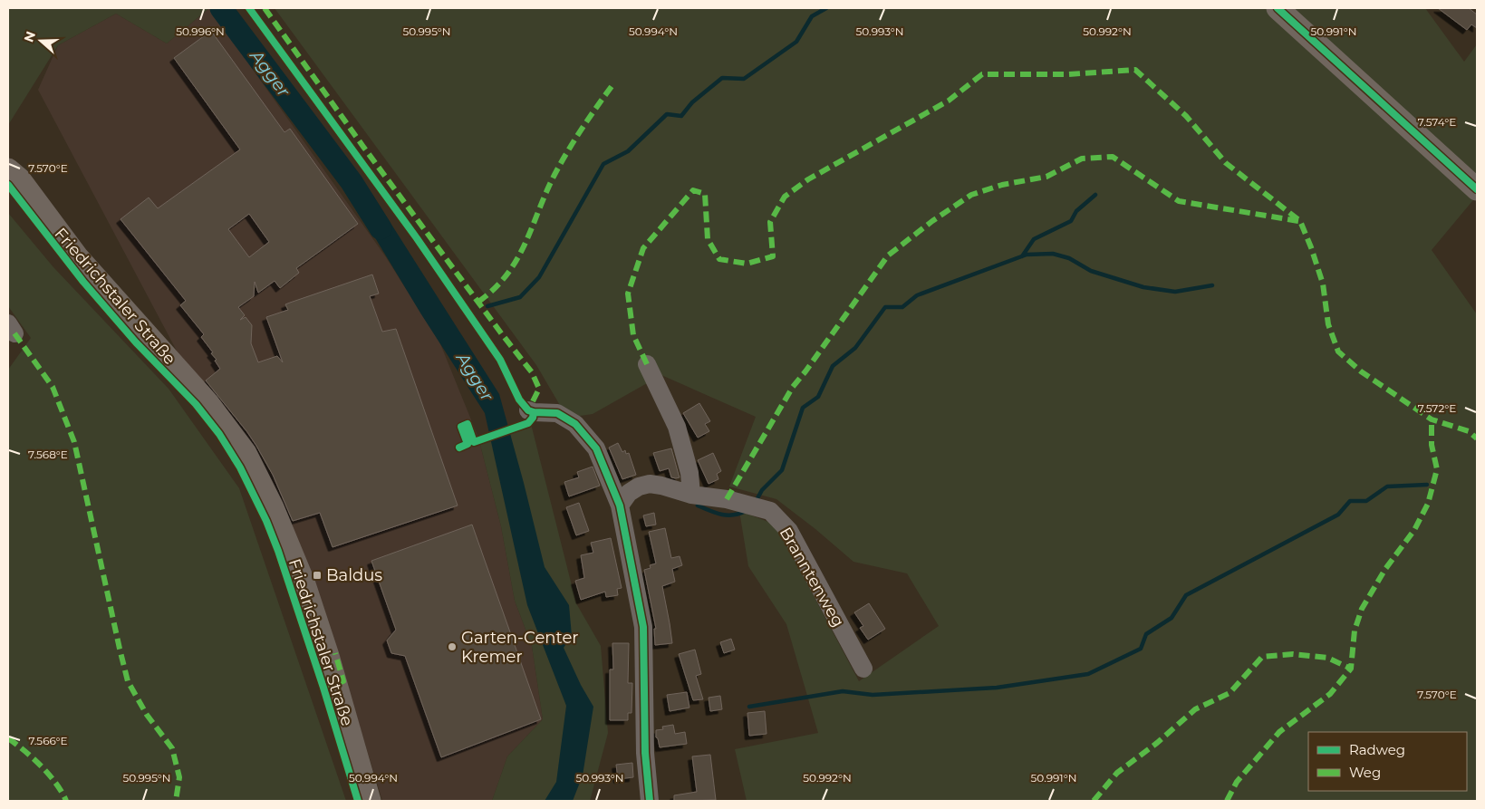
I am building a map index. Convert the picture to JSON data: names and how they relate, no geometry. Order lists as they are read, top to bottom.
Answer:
{
  "streets": {
    "main road": ["Friedrichstaler Straße"],
    "street": ["Branntenweg"]
  },
  "water": ["Agger"],
  "places": {
    "transit": ["Baldus"],
    "other": ["Garten-Center Kremer"]
  },
  "legend": ["Radweg", "Weg"],
  "north": "left",
  "coordinates": [
    "50.996°N",
    "50.995°N",
    "50.994°N",
    "50.993°N",
    "50.992°N",
    "50.991°N",
    "7.574°E",
    "7.570°E",
    "7.572°E",
    "7.568°E",
    "7.566°E"
  ]
}
